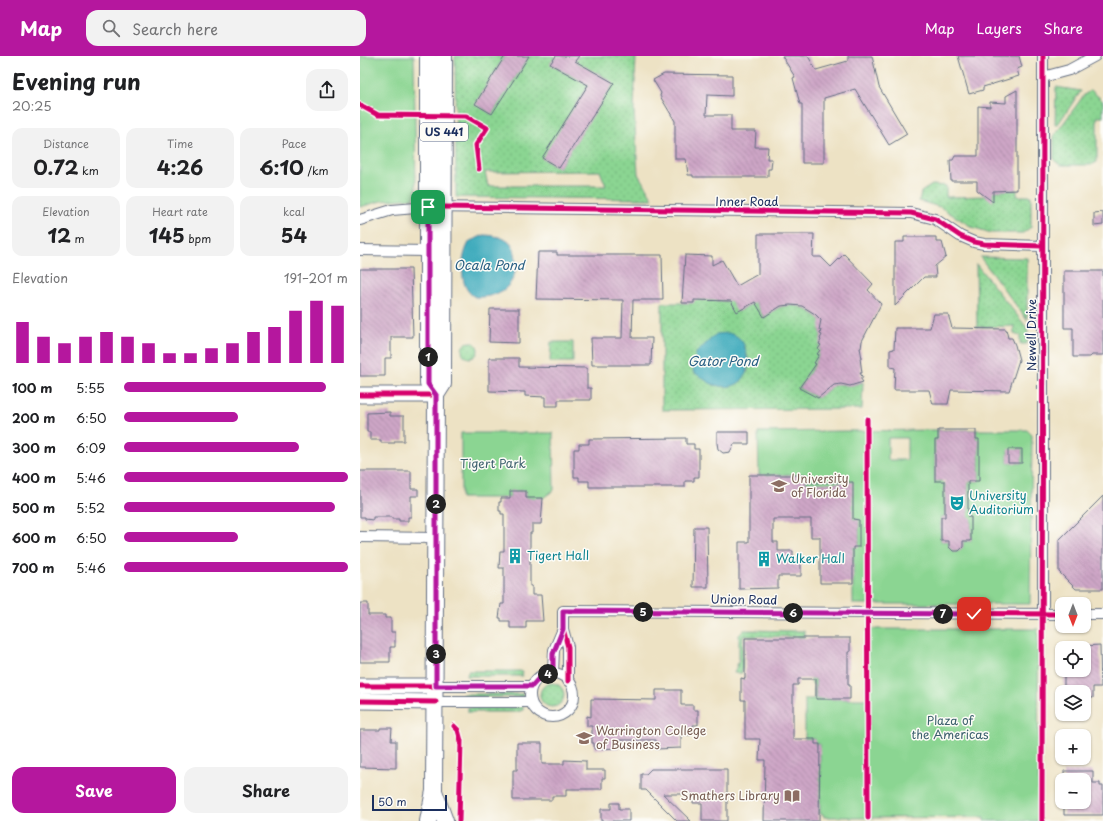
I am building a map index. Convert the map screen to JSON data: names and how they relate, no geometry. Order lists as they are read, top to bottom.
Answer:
{
  "streets": {
    "main road": ["US 441"],
    "street": ["Inner Road", "Newell Drive", "Union Road"]
  },
  "crossings": [
    ["US 441", "Inner Road"],
    ["Inner Road", "Newell Drive"],
    ["Newell Drive", "Union Road"]
  ],
  "water": ["Ocala Pond", "Gator Pond"],
  "parks": ["Tigert Park", "Plaza of the Americas"],
  "places": {
    "school or university": ["University of Florida", "Warrington College of Business"],
    "theatre": ["University Auditorium"],
    "building": ["Tigert Hall", "Walker Hall"],
    "library": ["Smathers Library"]
  },
  "scale_bar": "50 m",
  "north": "bottom",
  "page": {
    "header": "Map",
    "search": "Search here",
    "nav": ["Map", "Layers", "Share"],
    "heading": ["Evening run", "20:25"],
    "stats": [
      ["Distance", "0.72 km"],
      ["Time", "4:26"],
      ["Pace", "6:10 /km"],
      ["Elevation", "12 m"],
      ["Heart rate", "145 bpm"],
      ["kcal", "54"]
    ],
    "chart": ["Elevation", "191–201 m"],
    "pins": [
      "1",
      "2",
      "5",
      "6",
      "7",
      "3",
      "4"
    ],
    "list": [
      {
        "name": "100 m",
        "note": "5:55"
      },
      {
        "name": "200 m",
        "note": "6:50"
      },
      {
        "name": "300 m",
        "note": "6:09"
      },
      {
        "name": "400 m",
        "note": "5:46"
      },
      {
        "name": "500 m",
        "note": "5:52"
      },
      {
        "name": "600 m",
        "note": "6:50"
      },
      {
        "name": "700 m",
        "note": "5:46"
      }
    ],
    "map_buttons": ["+", "−"],
    "buttons": ["Save", "Share"],
    "scale": "50 m"
  }
}
